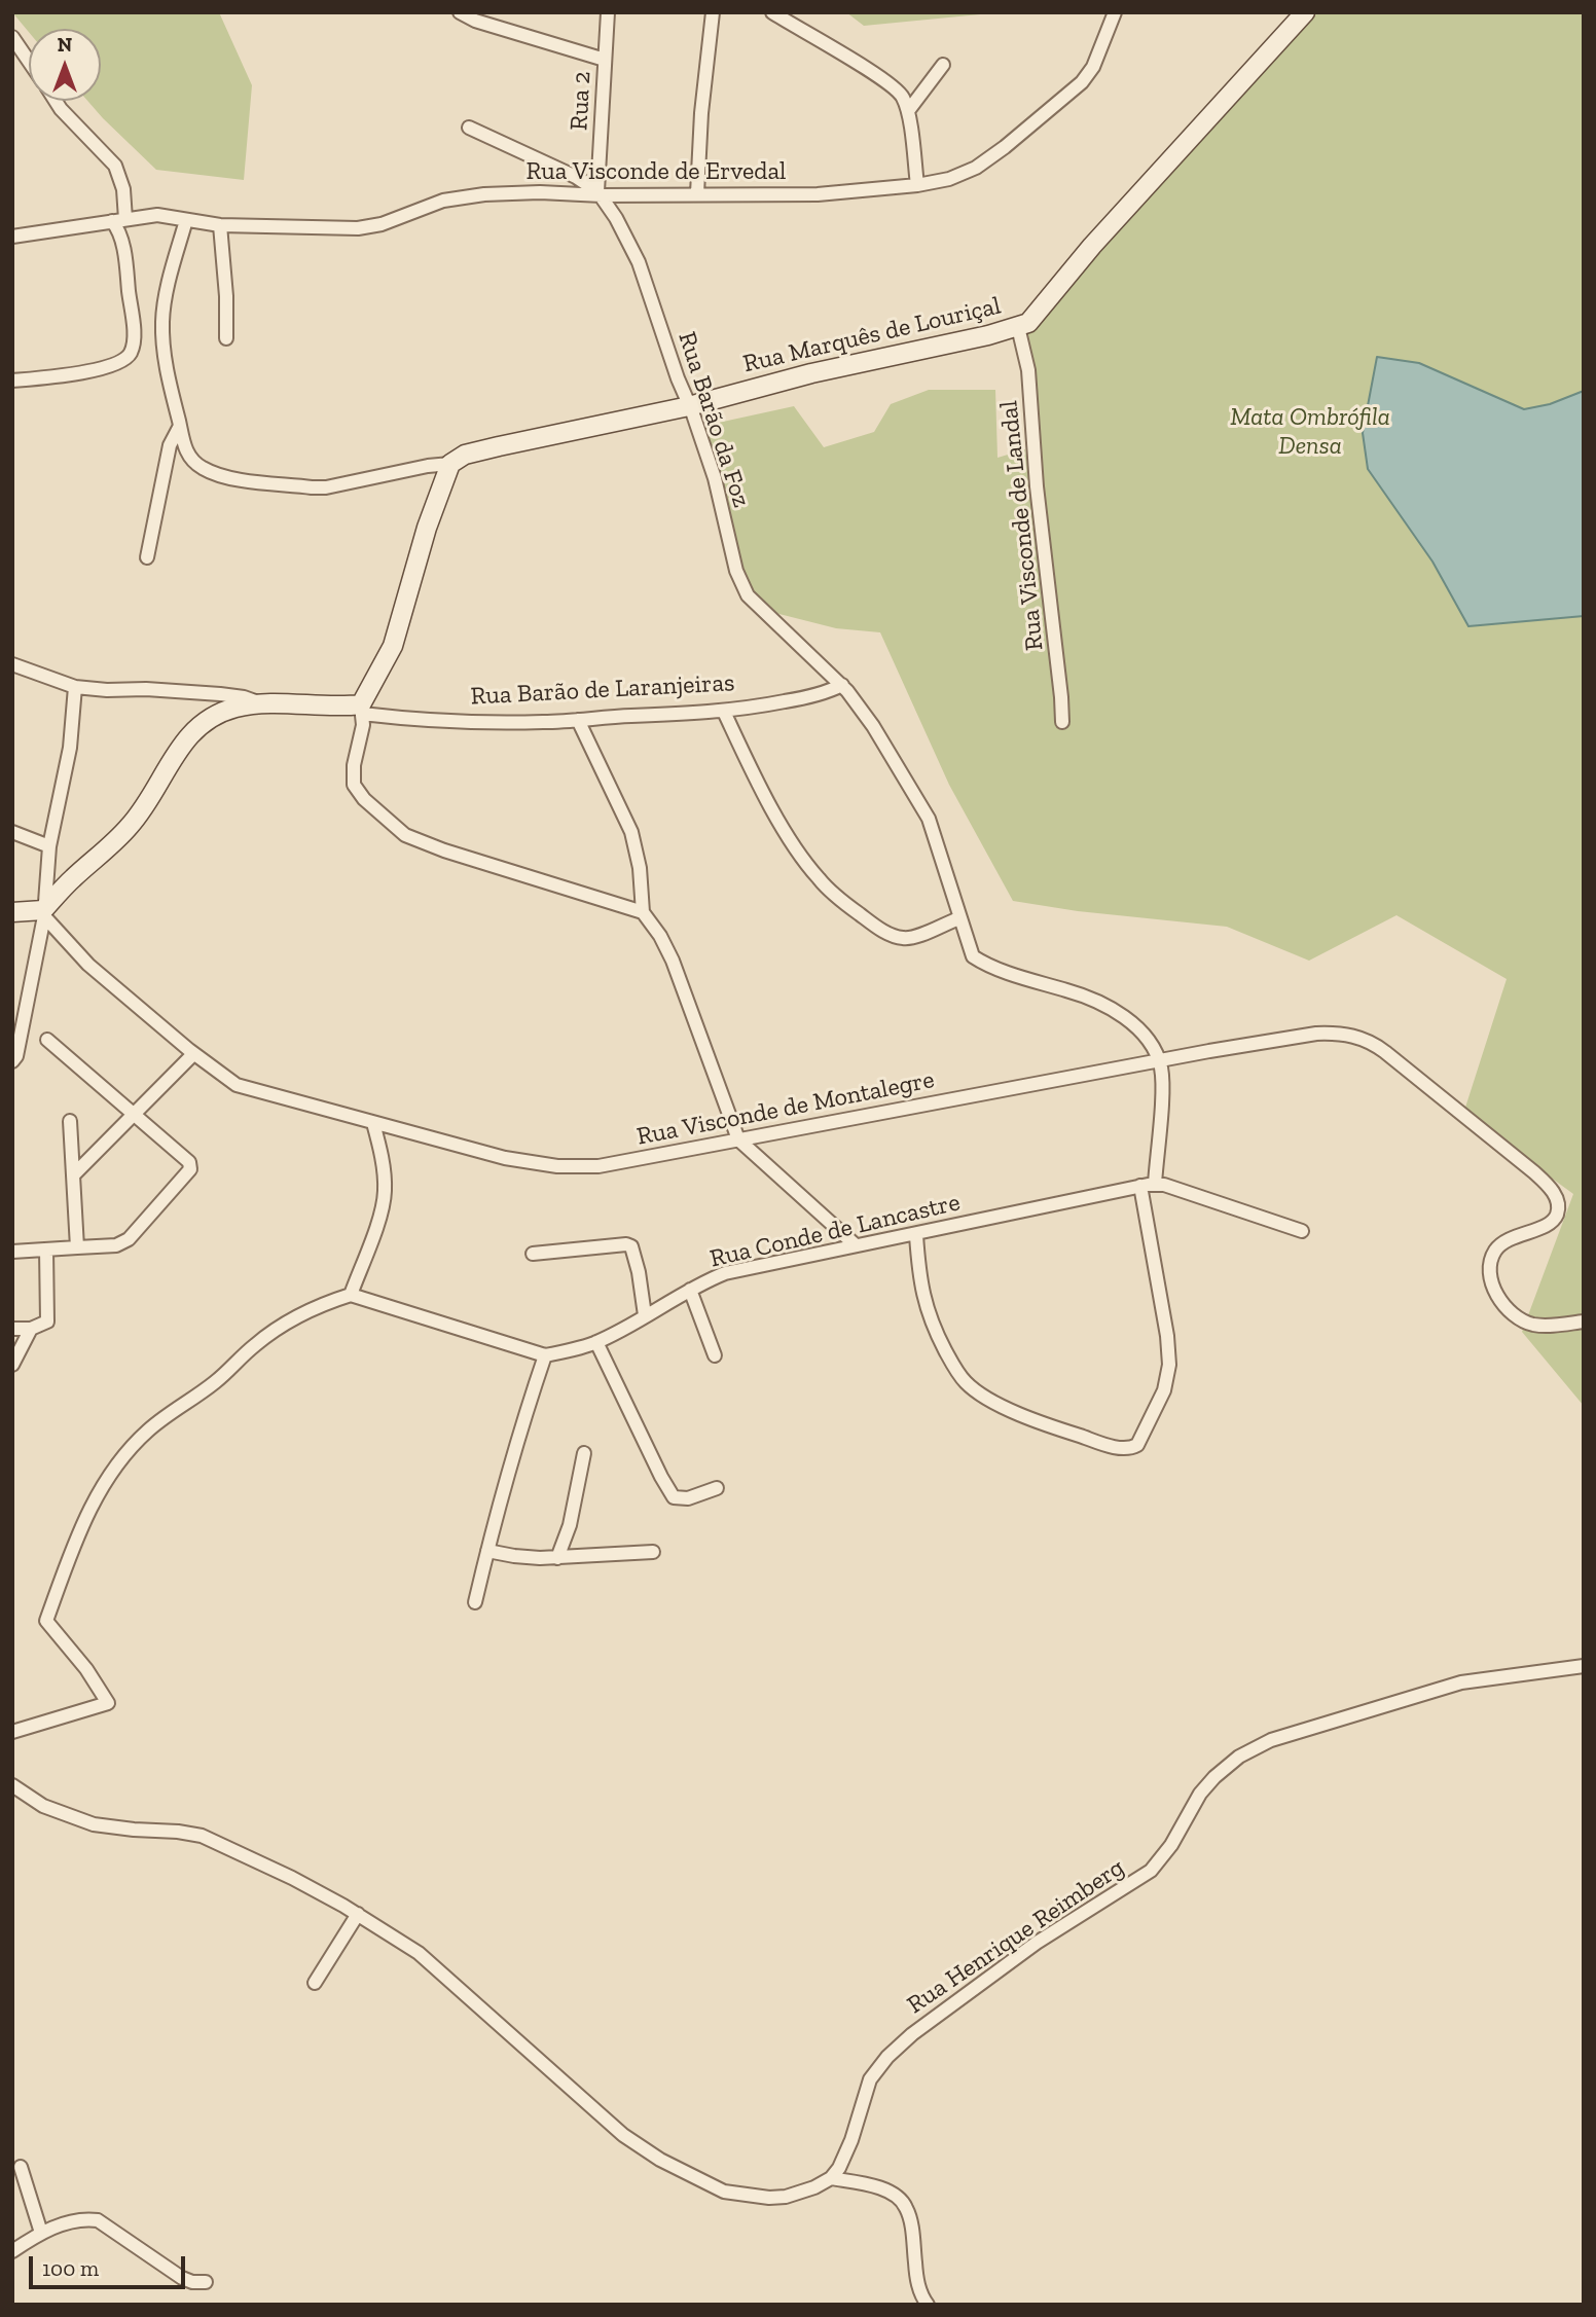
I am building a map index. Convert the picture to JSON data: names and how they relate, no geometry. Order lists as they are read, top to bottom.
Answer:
{
  "streets": {
    "main road": ["Rua Marquês de Louriçal", "Rua Barão de Laranjeiras"],
    "street": [
      "Rua 2",
      "Rua Visconde de Ervedal",
      "Rua Barão da Foz",
      "Rua Visconde de Landal",
      "Rua Visconde de Montalegre",
      "Rua Conde de Lancastre",
      "Rua Henrique Reimberg"
    ]
  },
  "crossings": [
    ["Rua 2", "Rua Visconde de Ervedal"],
    ["Rua 2", "Rua Barão da Foz"],
    ["Rua Visconde de Ervedal", "Rua Barão da Foz"],
    ["Rua Marquês de Louriçal", "Rua Barão da Foz"],
    ["Rua Marquês de Louriçal", "Rua Visconde de Landal"],
    ["Rua Barão da Foz", "Rua Barão de Laranjeiras"],
    ["Rua Barão da Foz", "Rua Visconde de Montalegre"]
  ],
  "parks": ["Mata Ombrófila Densa"],
  "scale_bar": "100 m",
  "north": "top"
}
